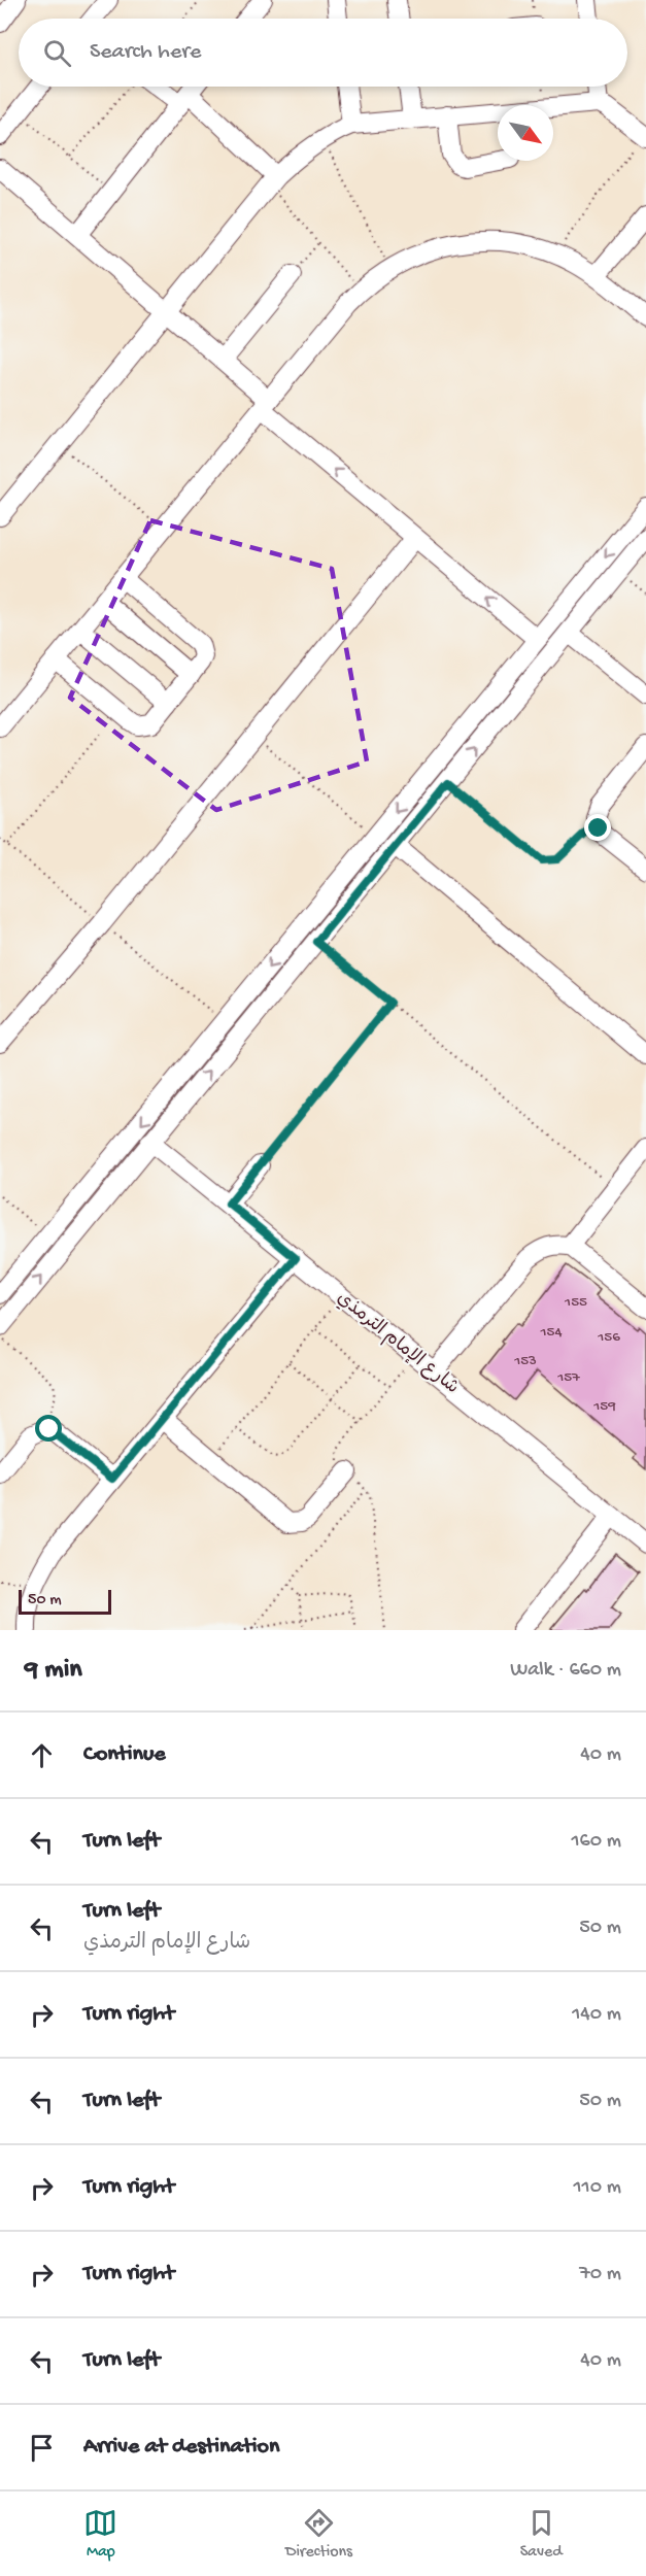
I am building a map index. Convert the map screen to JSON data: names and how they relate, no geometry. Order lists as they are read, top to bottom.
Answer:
{
  "streets": {
    "street": ["شارع الإمام الترمذي"]
  },
  "house_numbers": [
    "155",
    "154",
    "156",
    "153",
    "157",
    "159"
  ],
  "scale_bar": "50 m",
  "north": "bottom right",
  "page": {
    "search": "Search here",
    "scale": "50 m",
    "heading": ["9 min", "Walk · 660 m"],
    "list": [
      ["Continue", "40 m"],
      ["Turn left", "160 m"],
      ["Turn left", "شارع الإمام الترمذي", "50 m"],
      ["Turn right", "140 m"],
      ["Turn left", "50 m"],
      ["Turn right", "110 m"],
      ["Turn right", "70 m"],
      ["Turn left", "40 m"],
      "Arrive at destination"
    ],
    "nav": ["Map", "Directions", "Saved"]
  }
}
